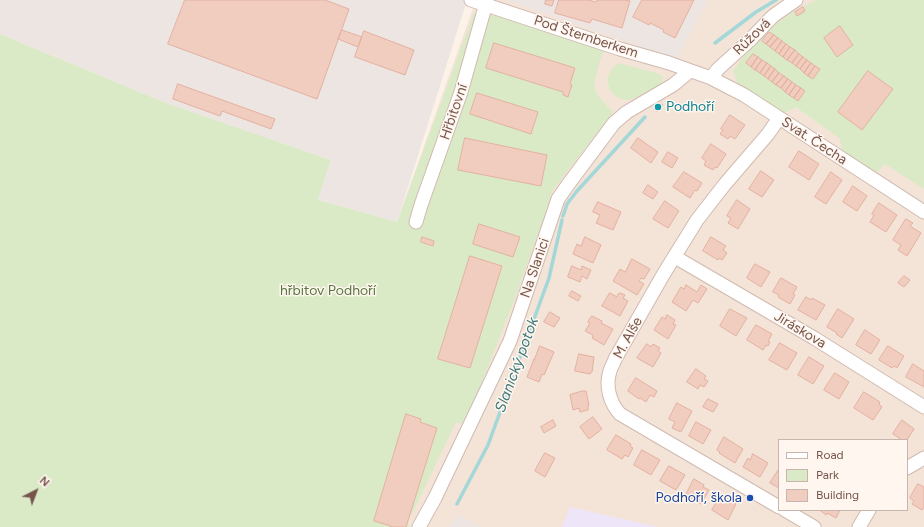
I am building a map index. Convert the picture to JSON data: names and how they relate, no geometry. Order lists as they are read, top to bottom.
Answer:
{
  "streets": {
    "street": [
      "Pod Šternberkem",
      "Růžová",
      "Hřbitovní",
      "Svat. Čecha",
      "Na Slanici",
      "Jiráskova",
      "M. Alše"
    ]
  },
  "crossings": [
    ["Pod Šternberkem", "Růžová"],
    ["Pod Šternberkem", "Hřbitovní"],
    ["Pod Šternberkem", "Svat. Čecha"],
    ["Pod Šternberkem", "Na Slanici"],
    ["Růžová", "Svat. Čecha"],
    ["Růžová", "Na Slanici"],
    ["Svat. Čecha", "Na Slanici"],
    ["Svat. Čecha", "M. Alše"],
    ["Jiráskova", "M. Alše"]
  ],
  "water": ["Slanický potok"],
  "parks": ["hřbitov Podhoří"],
  "places": ["Podhoří", "Podhoří, škola"],
  "legend": ["Road", "Park", "Building"],
  "north": "top right"
}
